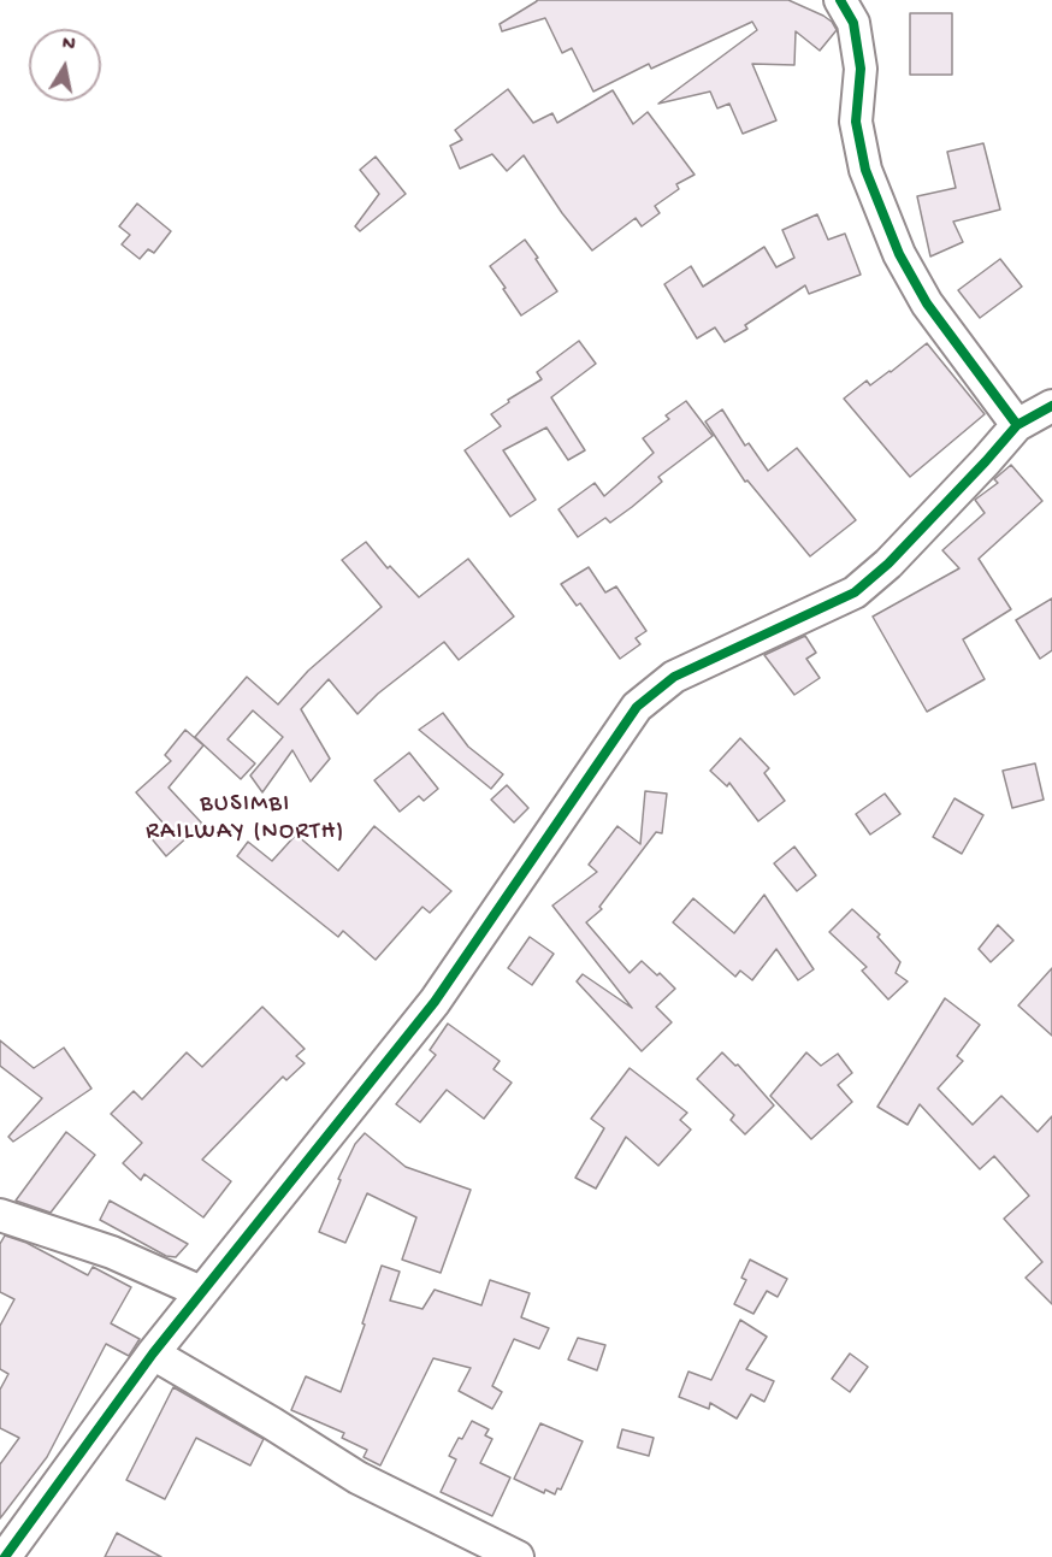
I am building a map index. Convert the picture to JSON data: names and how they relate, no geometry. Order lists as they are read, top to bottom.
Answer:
{
  "districts": ["BUSIMBI RAILWAY (NORTH)"],
  "north": "top"
}
